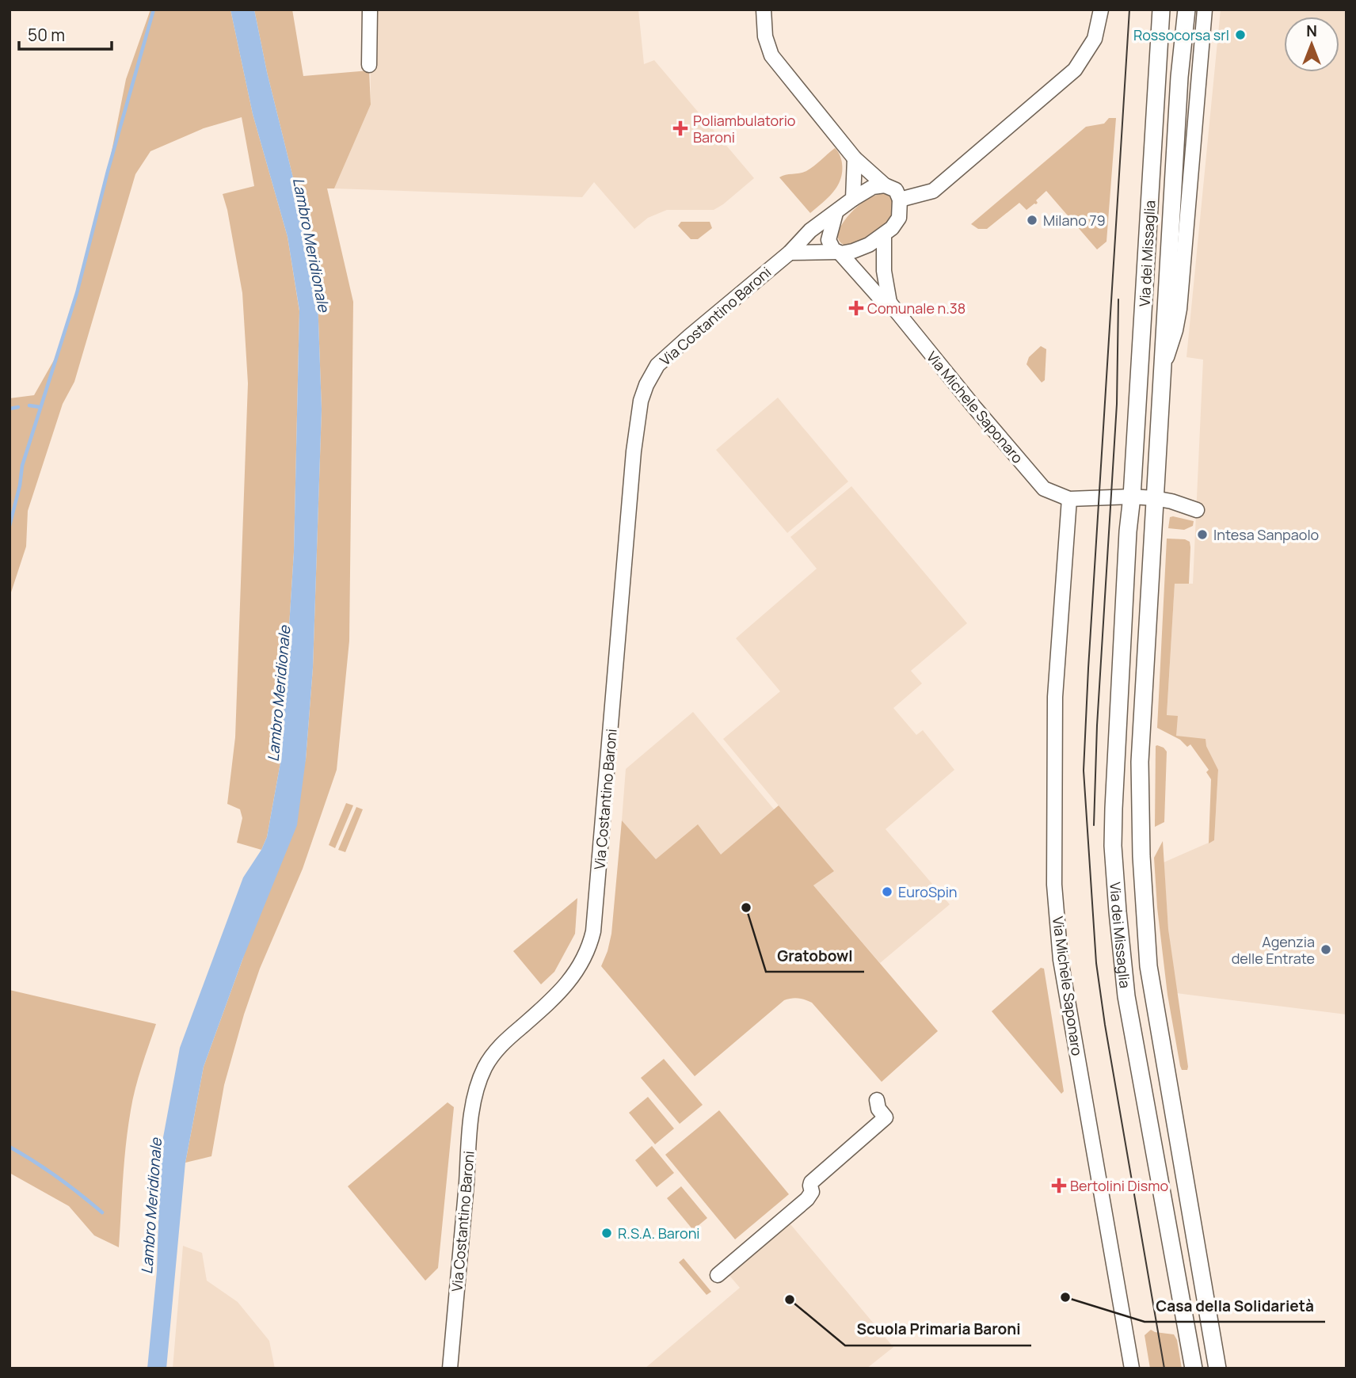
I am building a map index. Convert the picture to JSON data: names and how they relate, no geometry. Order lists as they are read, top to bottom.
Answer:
{
  "streets": {
    "main road": ["Via dei Missaglia"],
    "street": ["Via Costantino Baroni", "Via Michele Saponaro"]
  },
  "crossings": [
    ["Via dei Missaglia", "Via Michele Saponaro"]
  ],
  "water": ["Lambro Meridionale"],
  "places": {
    "other": [
      "Rossocorsa srl",
      "Milano 79",
      "Intesa Sanpaolo",
      "EuroSpin",
      "Gratobowl",
      "Agenzia delle Entrate",
      "R.S.A. Baroni",
      "Casa della Solidarietà",
      "Scuola Primaria Baroni"
    ],
    "health": ["Poliambulatorio Baroni", "Comunale n.38", "Bertolini Dismo"]
  },
  "scale_bar": "50 m",
  "north": "top"
}
